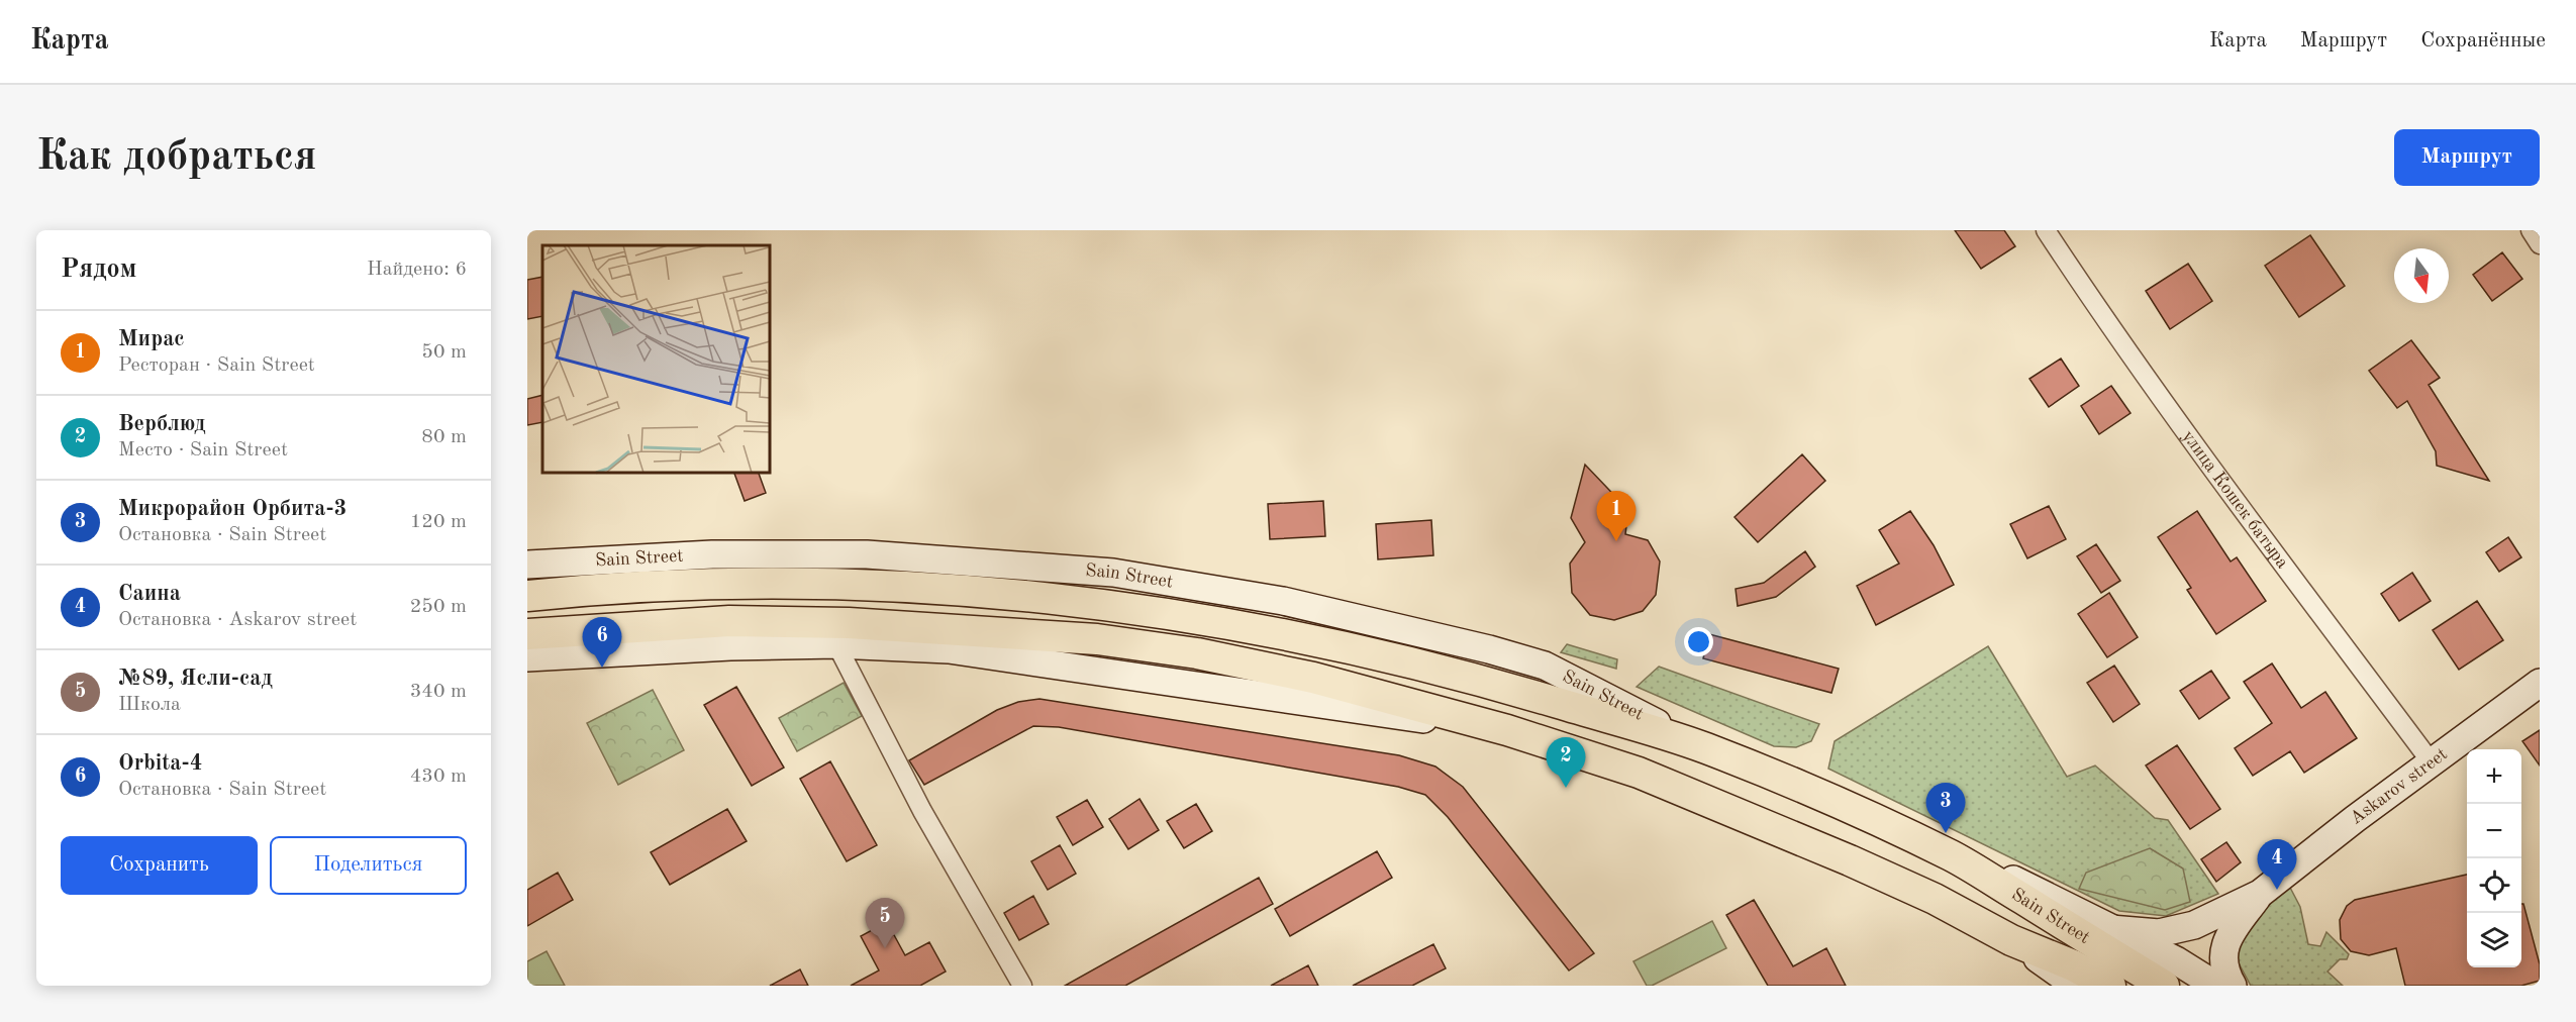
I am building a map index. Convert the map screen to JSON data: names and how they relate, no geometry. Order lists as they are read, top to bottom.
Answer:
{
  "streets": {
    "main road": ["Sain Street"],
    "street": ["улица Кошек батыра", "Askarov street"]
  },
  "crossings": [
    ["улица Кошек батыра", "Askarov street"]
  ],
  "north": "bottom",
  "page": {
    "header": "Карта",
    "nav": ["Карта", "Маршрут", "Сохранённые"],
    "buttons": [
      "Маршрут",
      ["Сохранить", "Поделиться"]
    ],
    "title": "Как добраться",
    "heading": ["Рядом", "Найдено: 6"],
    "list": [
      {
        "mark": "1",
        "name": "Мирас",
        "note": "Ресторан · Sain Street",
        "value": "50 m"
      },
      {
        "mark": "2",
        "name": "Верблюд",
        "note": "Место · Sain Street",
        "value": "80 m"
      },
      {
        "mark": "3",
        "name": "Микрорайон Орбита-3",
        "note": "Остановка · Sain Street",
        "value": "120 m"
      },
      {
        "mark": "4",
        "name": "Саина",
        "note": "Остановка · Askarov street",
        "value": "250 m"
      },
      {
        "mark": "5",
        "name": "№89, Ясли-сад",
        "note": "Школа",
        "value": "340 m"
      },
      {
        "mark": "6",
        "name": "Orbita-4",
        "note": "Остановка · Sain Street",
        "value": "430 m"
      }
    ],
    "pins": [
      "1",
      "6",
      "2",
      "3",
      "4",
      "5"
    ],
    "map_buttons": ["+", "−"]
  }
}
